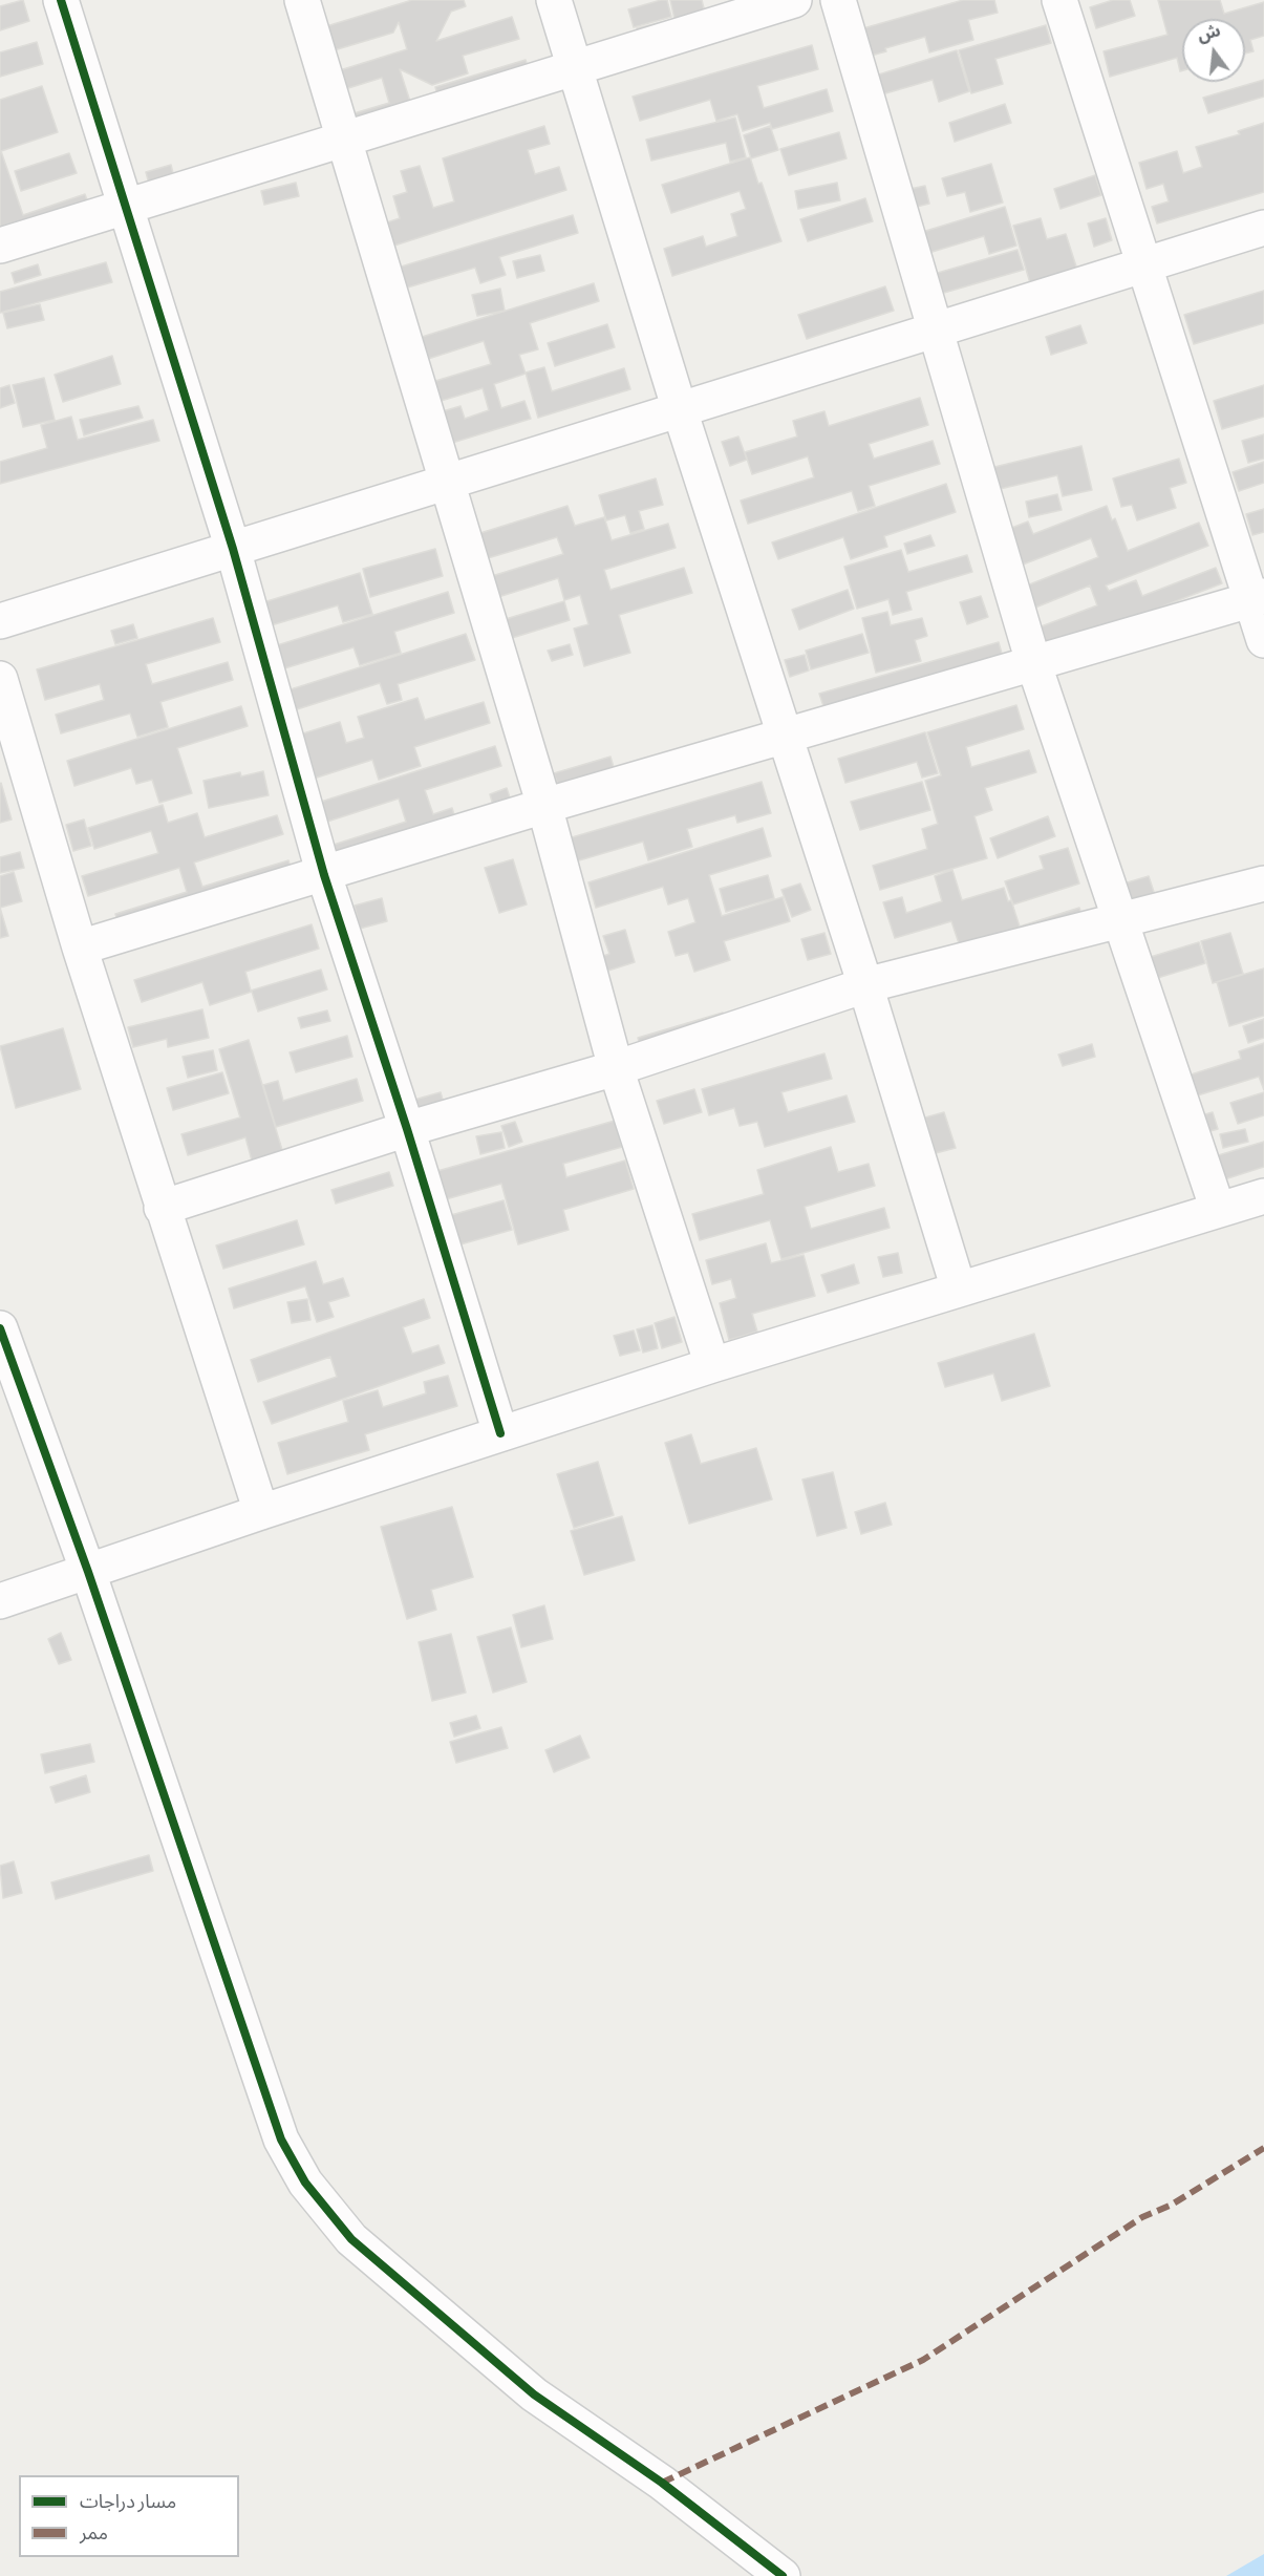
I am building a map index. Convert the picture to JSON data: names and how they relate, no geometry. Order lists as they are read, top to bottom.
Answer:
{
  "legend": ["مسار دراجات", "ممر"],
  "north": "top"
}
